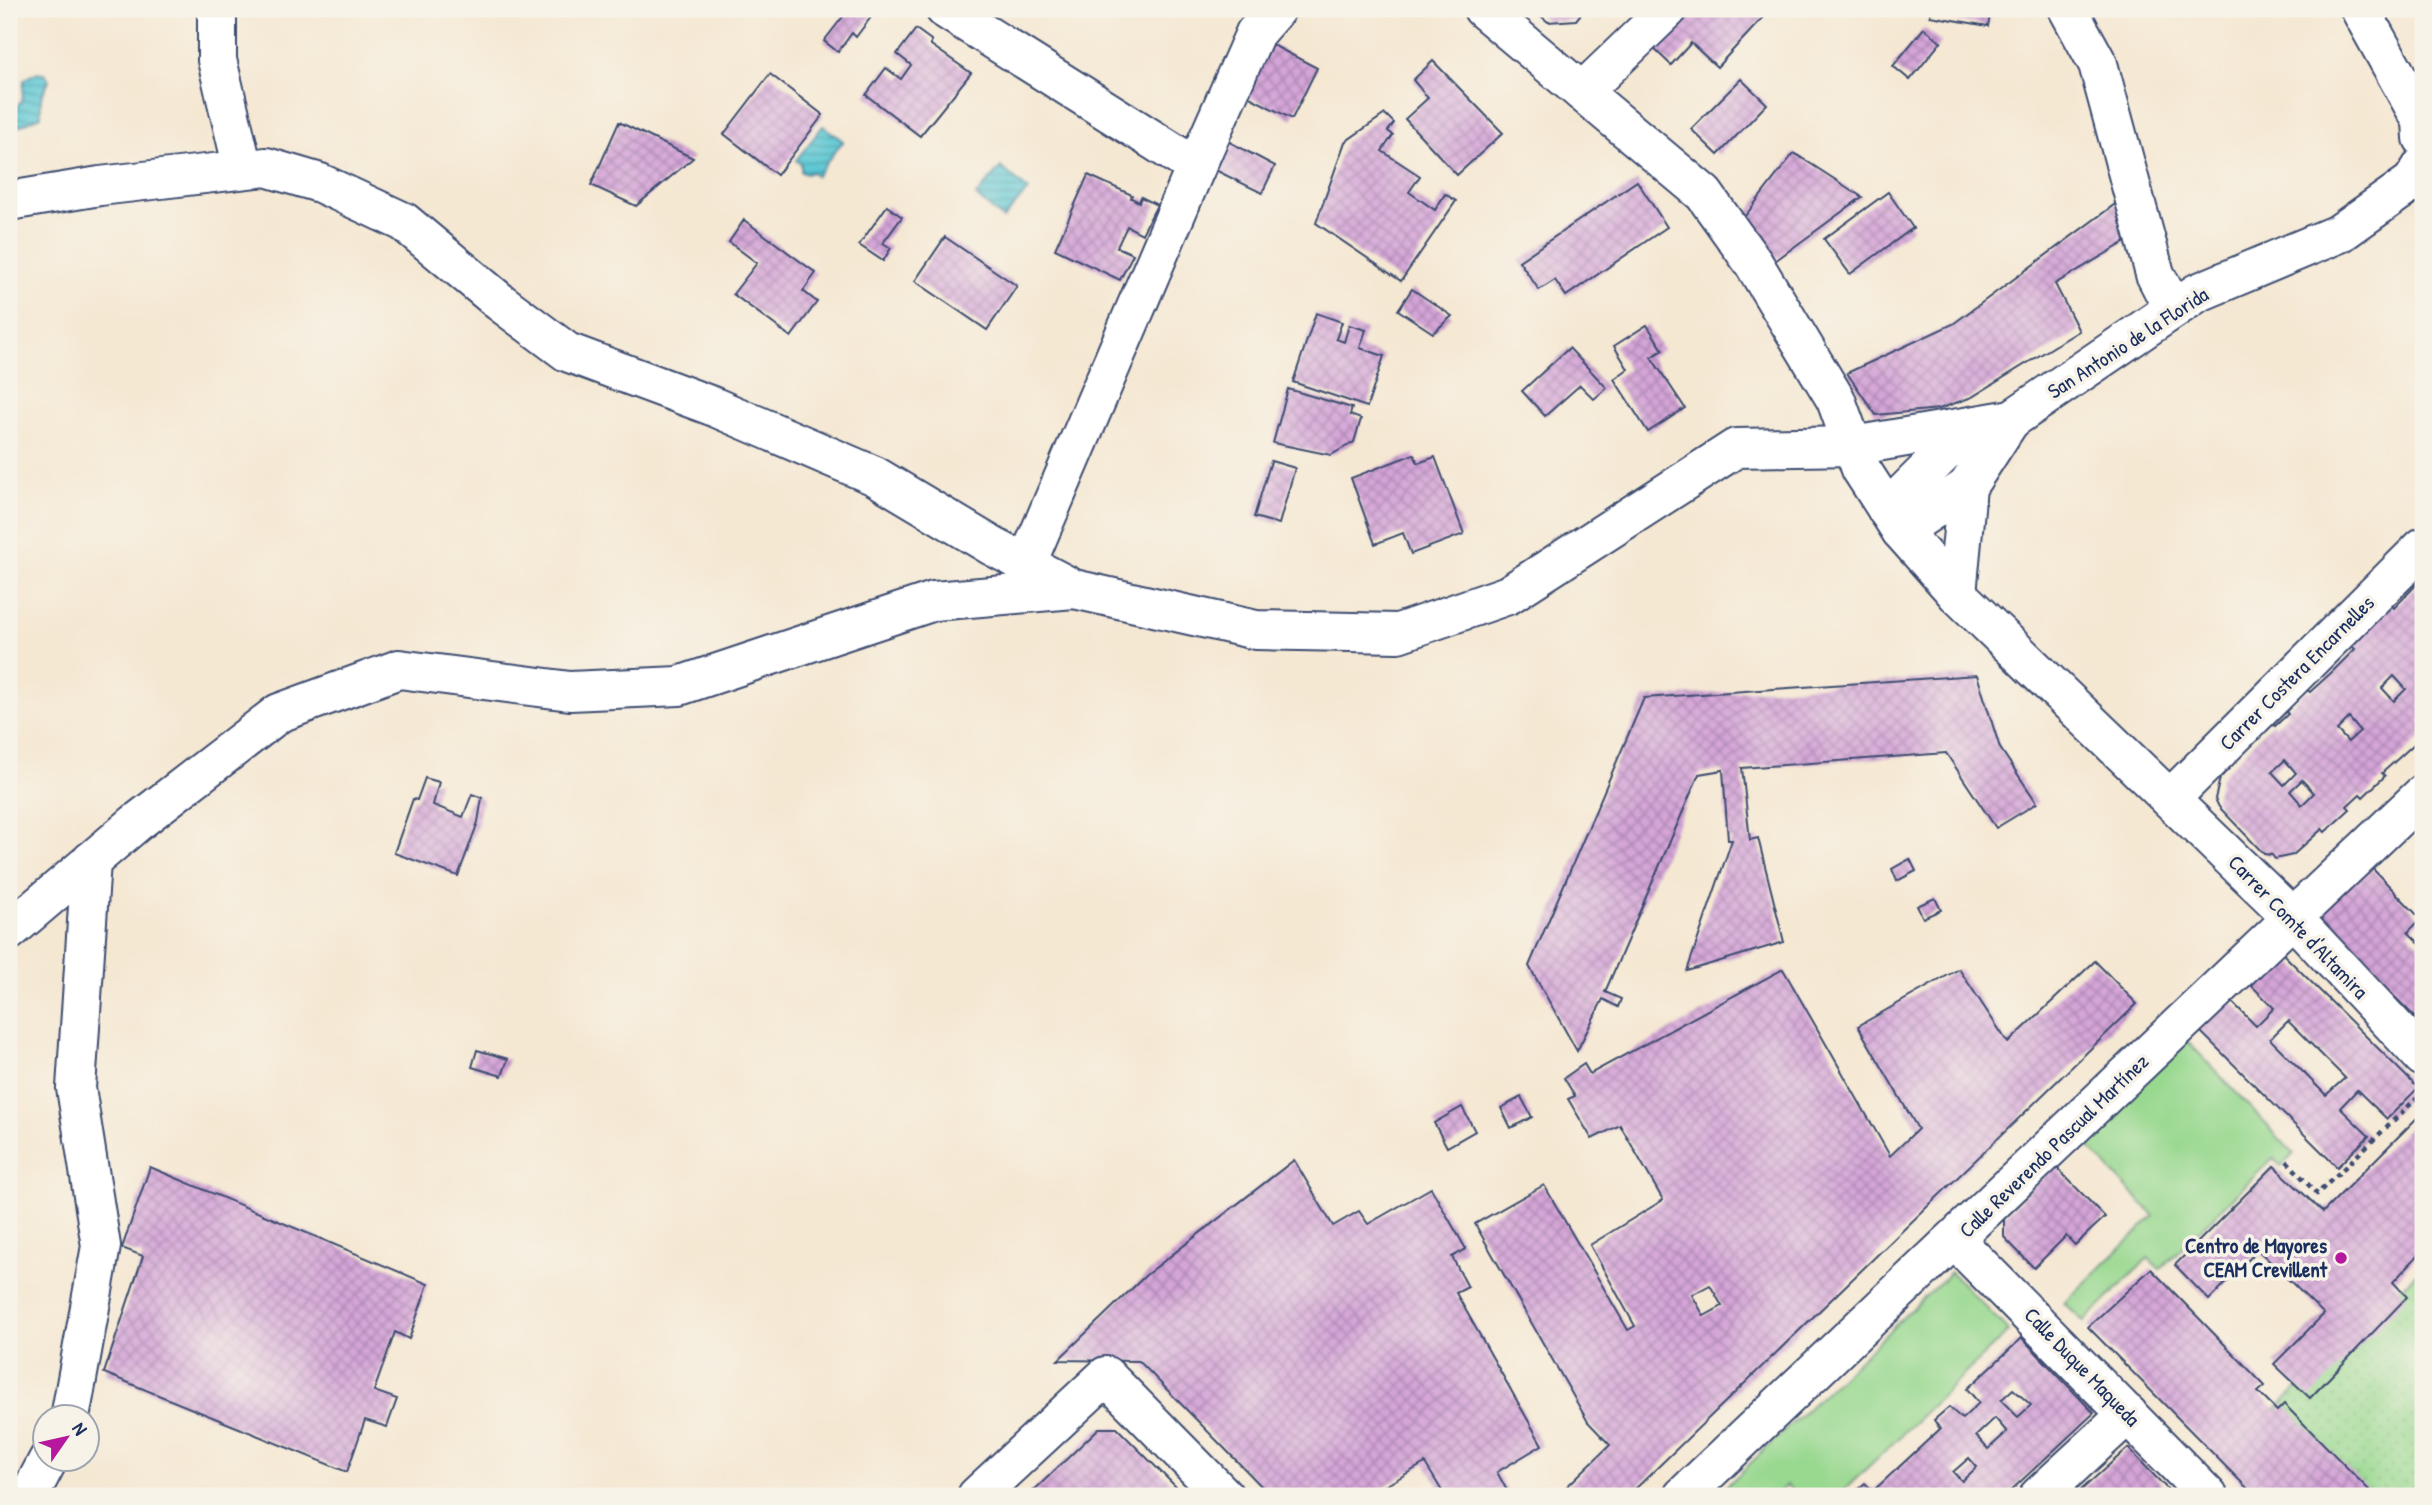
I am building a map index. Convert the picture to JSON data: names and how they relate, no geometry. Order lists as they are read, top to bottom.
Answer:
{
  "streets": {
    "street": [
      "San Antonio de la Florida",
      "Carrer Costera Encarnelles",
      "Carrer Comte d'Altamira",
      "Calle Reverendo Pascual Martínez",
      "Calle Duque Maqueda"
    ]
  },
  "crossings": [
    ["Carrer Costera Encarnelles", "Carrer Comte d'Altamira"],
    ["Carrer Comte d'Altamira", "Calle Reverendo Pascual Martínez"],
    ["Calle Reverendo Pascual Martínez", "Calle Duque Maqueda"]
  ],
  "places": ["Centro de Mayores CEAM Crevillent"],
  "north": "top right"
}
